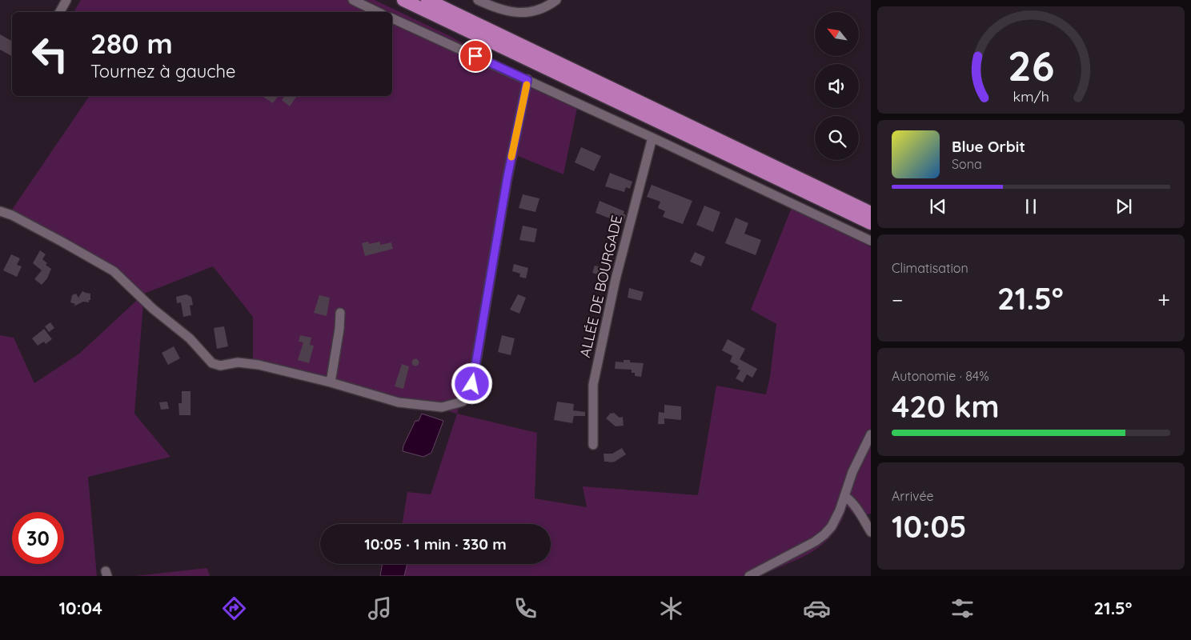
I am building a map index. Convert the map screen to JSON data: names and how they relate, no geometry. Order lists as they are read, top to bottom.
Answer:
{
  "streets": {
    "street": ["ALLÉE DE BOURGADE"]
  },
  "north": "top left",
  "page": {
    "turn": ["280 m", "Tournez à gauche"],
    "song": ["Blue Orbit", "Sona"],
    "tile": [
      "Climatisation",
      ["Autonomie · 84%", "420 km"],
      ["Arrivée", "10:05"]
    ],
    "heat": ["−", "21.5°", "+"],
    "limit": "30",
    "trip": "10:05 · 1 min · 330 m",
    "tabs": ["10:04", "21.5°"],
    "gauge": ["26", "km/h"]
  }
}
